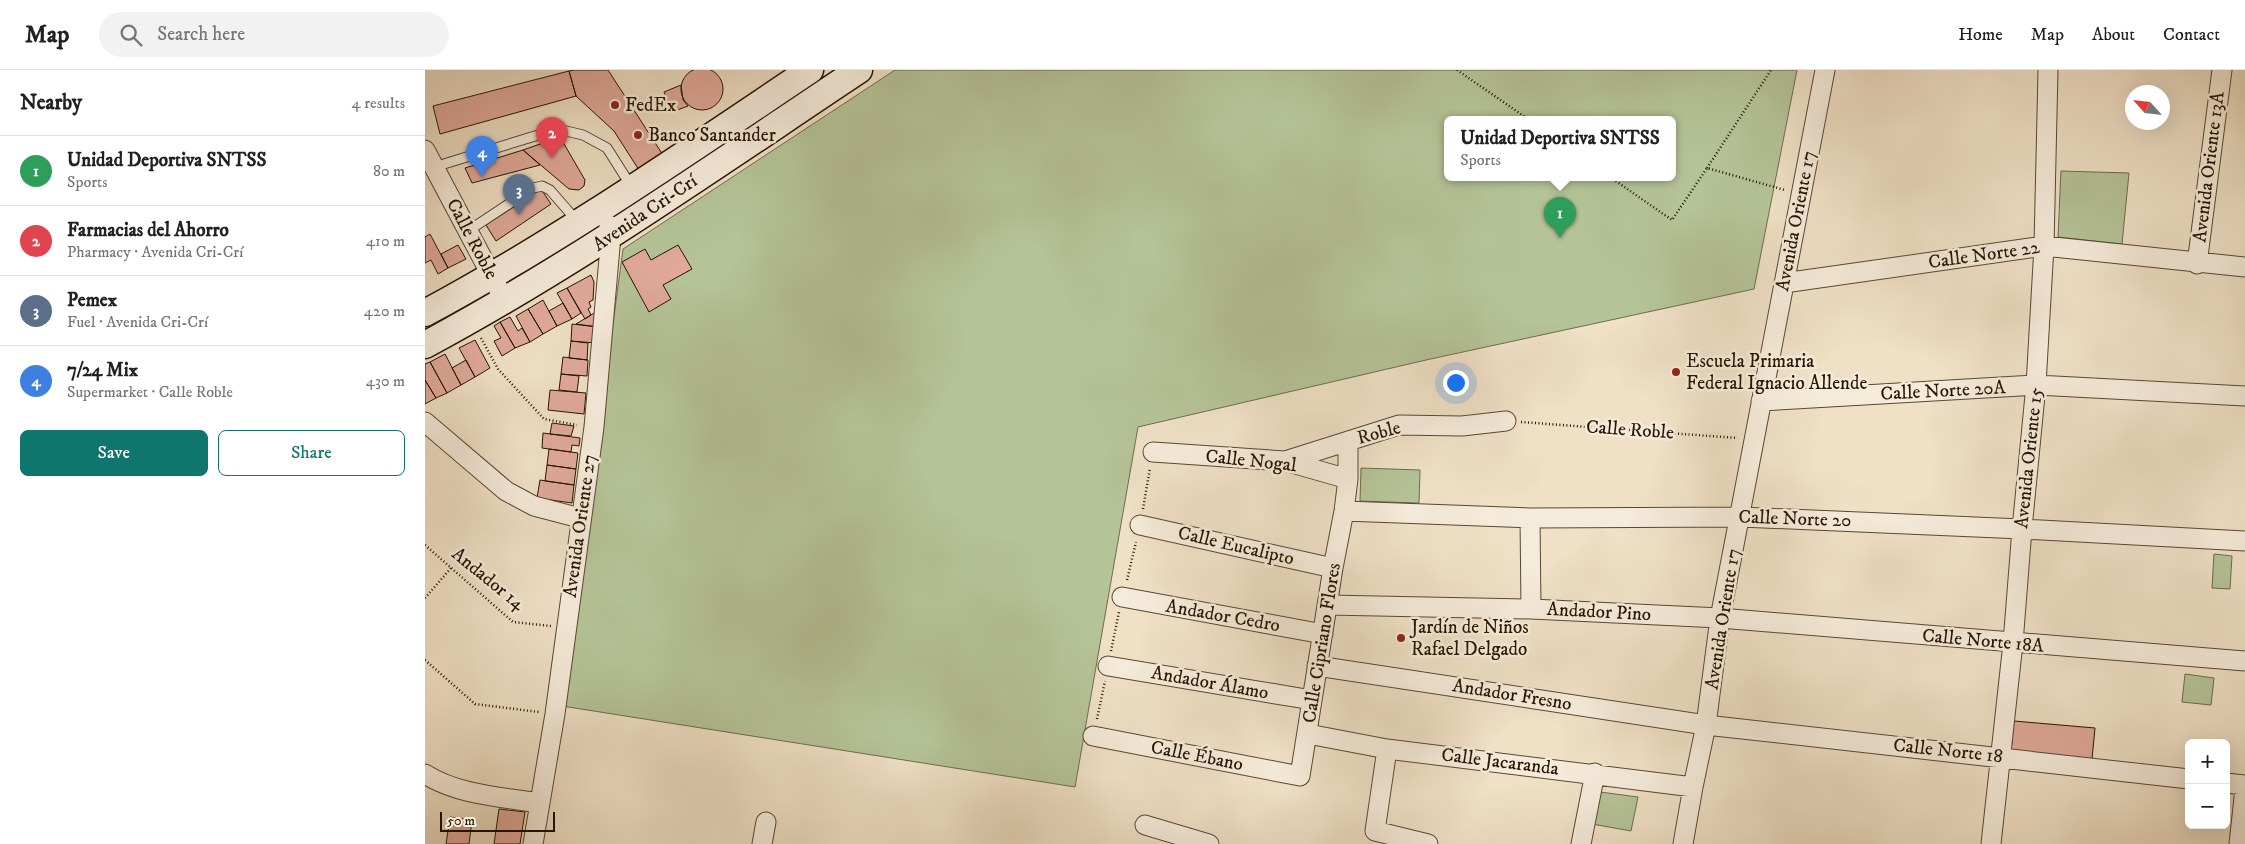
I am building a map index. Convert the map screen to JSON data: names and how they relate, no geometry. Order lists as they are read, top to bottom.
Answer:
{
  "streets": {
    "main road": ["Avenida Cri-Crí"],
    "street": [
      "Avenida Oriente 13A",
      "Avenida Oriente 17",
      "Calle Roble",
      "Calle Norte 22",
      "Calle Norte 20A",
      "Roble",
      "Avenida Oriente 15",
      "Calle Nogal",
      "Calle Norte 20",
      "Avenida Oriente 27",
      "Calle Eucalipto",
      "Andador Pino",
      "Andador Cedro",
      "Calle Norte 18A",
      "Calle Cipriano Flores",
      "Andador Álamo",
      "Andador Fresno",
      "Calle Norte 18",
      "Calle Ébano",
      "Calle Jacaranda"
    ],
    "path": ["Andador 14"]
  },
  "crossings": [
    ["Avenida Oriente 13A", "Calle Norte 22"],
    ["Avenida Cri-Crí", "Calle Roble"],
    ["Avenida Cri-Crí", "Avenida Oriente 27"],
    ["Avenida Oriente 17", "Calle Roble"],
    ["Avenida Oriente 17", "Calle Norte 22"],
    ["Avenida Oriente 17", "Calle Norte 20A"],
    ["Avenida Oriente 17", "Calle Norte 20"],
    ["Avenida Oriente 17", "Andador Pino"],
    ["Avenida Oriente 17", "Calle Norte 18A"],
    ["Avenida Oriente 17", "Andador Fresno"],
    ["Avenida Oriente 17", "Calle Norte 18"],
    ["Avenida Oriente 17", "Calle Jacaranda"],
    ["Calle Roble", "Roble"],
    ["Calle Norte 22", "Avenida Oriente 15"],
    ["Calle Norte 20A", "Avenida Oriente 15"],
    ["Roble", "Calle Nogal"],
    ["Roble", "Calle Cipriano Flores"],
    ["Avenida Oriente 15", "Calle Norte 20"],
    ["Avenida Oriente 15", "Calle Norte 18A"],
    ["Avenida Oriente 15", "Calle Norte 18"],
    ["Calle Nogal", "Calle Cipriano Flores"],
    ["Calle Norte 20", "Calle Cipriano Flores"],
    ["Avenida Oriente 27", "Andador 14"],
    ["Calle Eucalipto", "Calle Cipriano Flores"],
    ["Andador Pino", "Calle Norte 18A"],
    ["Andador Pino", "Calle Cipriano Flores"],
    ["Andador Cedro", "Calle Cipriano Flores"],
    ["Calle Cipriano Flores", "Andador Álamo"],
    ["Calle Cipriano Flores", "Andador Fresno"],
    ["Calle Cipriano Flores", "Calle Ébano"],
    ["Calle Cipriano Flores", "Calle Jacaranda"],
    ["Andador Fresno", "Calle Norte 18"]
  ],
  "places": [
    "FedEx",
    "Banco Santander",
    "Escuela Primaria Federal Ignacio Allende",
    "Jardín de Niños Rafael Delgado"
  ],
  "scale_bar": "50 m",
  "north": "top left",
  "page": {
    "header": "Map",
    "search": "Search here",
    "nav": [
      "Home",
      "Map",
      "About",
      "Contact"
    ],
    "heading": ["Nearby", "4 results"],
    "popup": ["Unidad Deportiva SNTSS", "Sports"],
    "pins": [
      "2",
      "4",
      "3",
      "1"
    ],
    "list": [
      {
        "mark": "1",
        "name": "Unidad Deportiva SNTSS",
        "note": "Sports",
        "value": "80 m"
      },
      {
        "mark": "2",
        "name": "Farmacias del Ahorro",
        "note": "Pharmacy · Avenida Cri-Crí",
        "value": "410 m"
      },
      {
        "mark": "3",
        "name": "Pemex",
        "note": "Fuel · Avenida Cri-Crí",
        "value": "420 m"
      },
      {
        "mark": "4",
        "name": "7/24 Mix",
        "note": "Supermarket · Calle Roble",
        "value": "430 m"
      }
    ],
    "buttons": ["Save", "Share"],
    "map_buttons": ["+", "−"],
    "scale": "50 m"
  }
}
